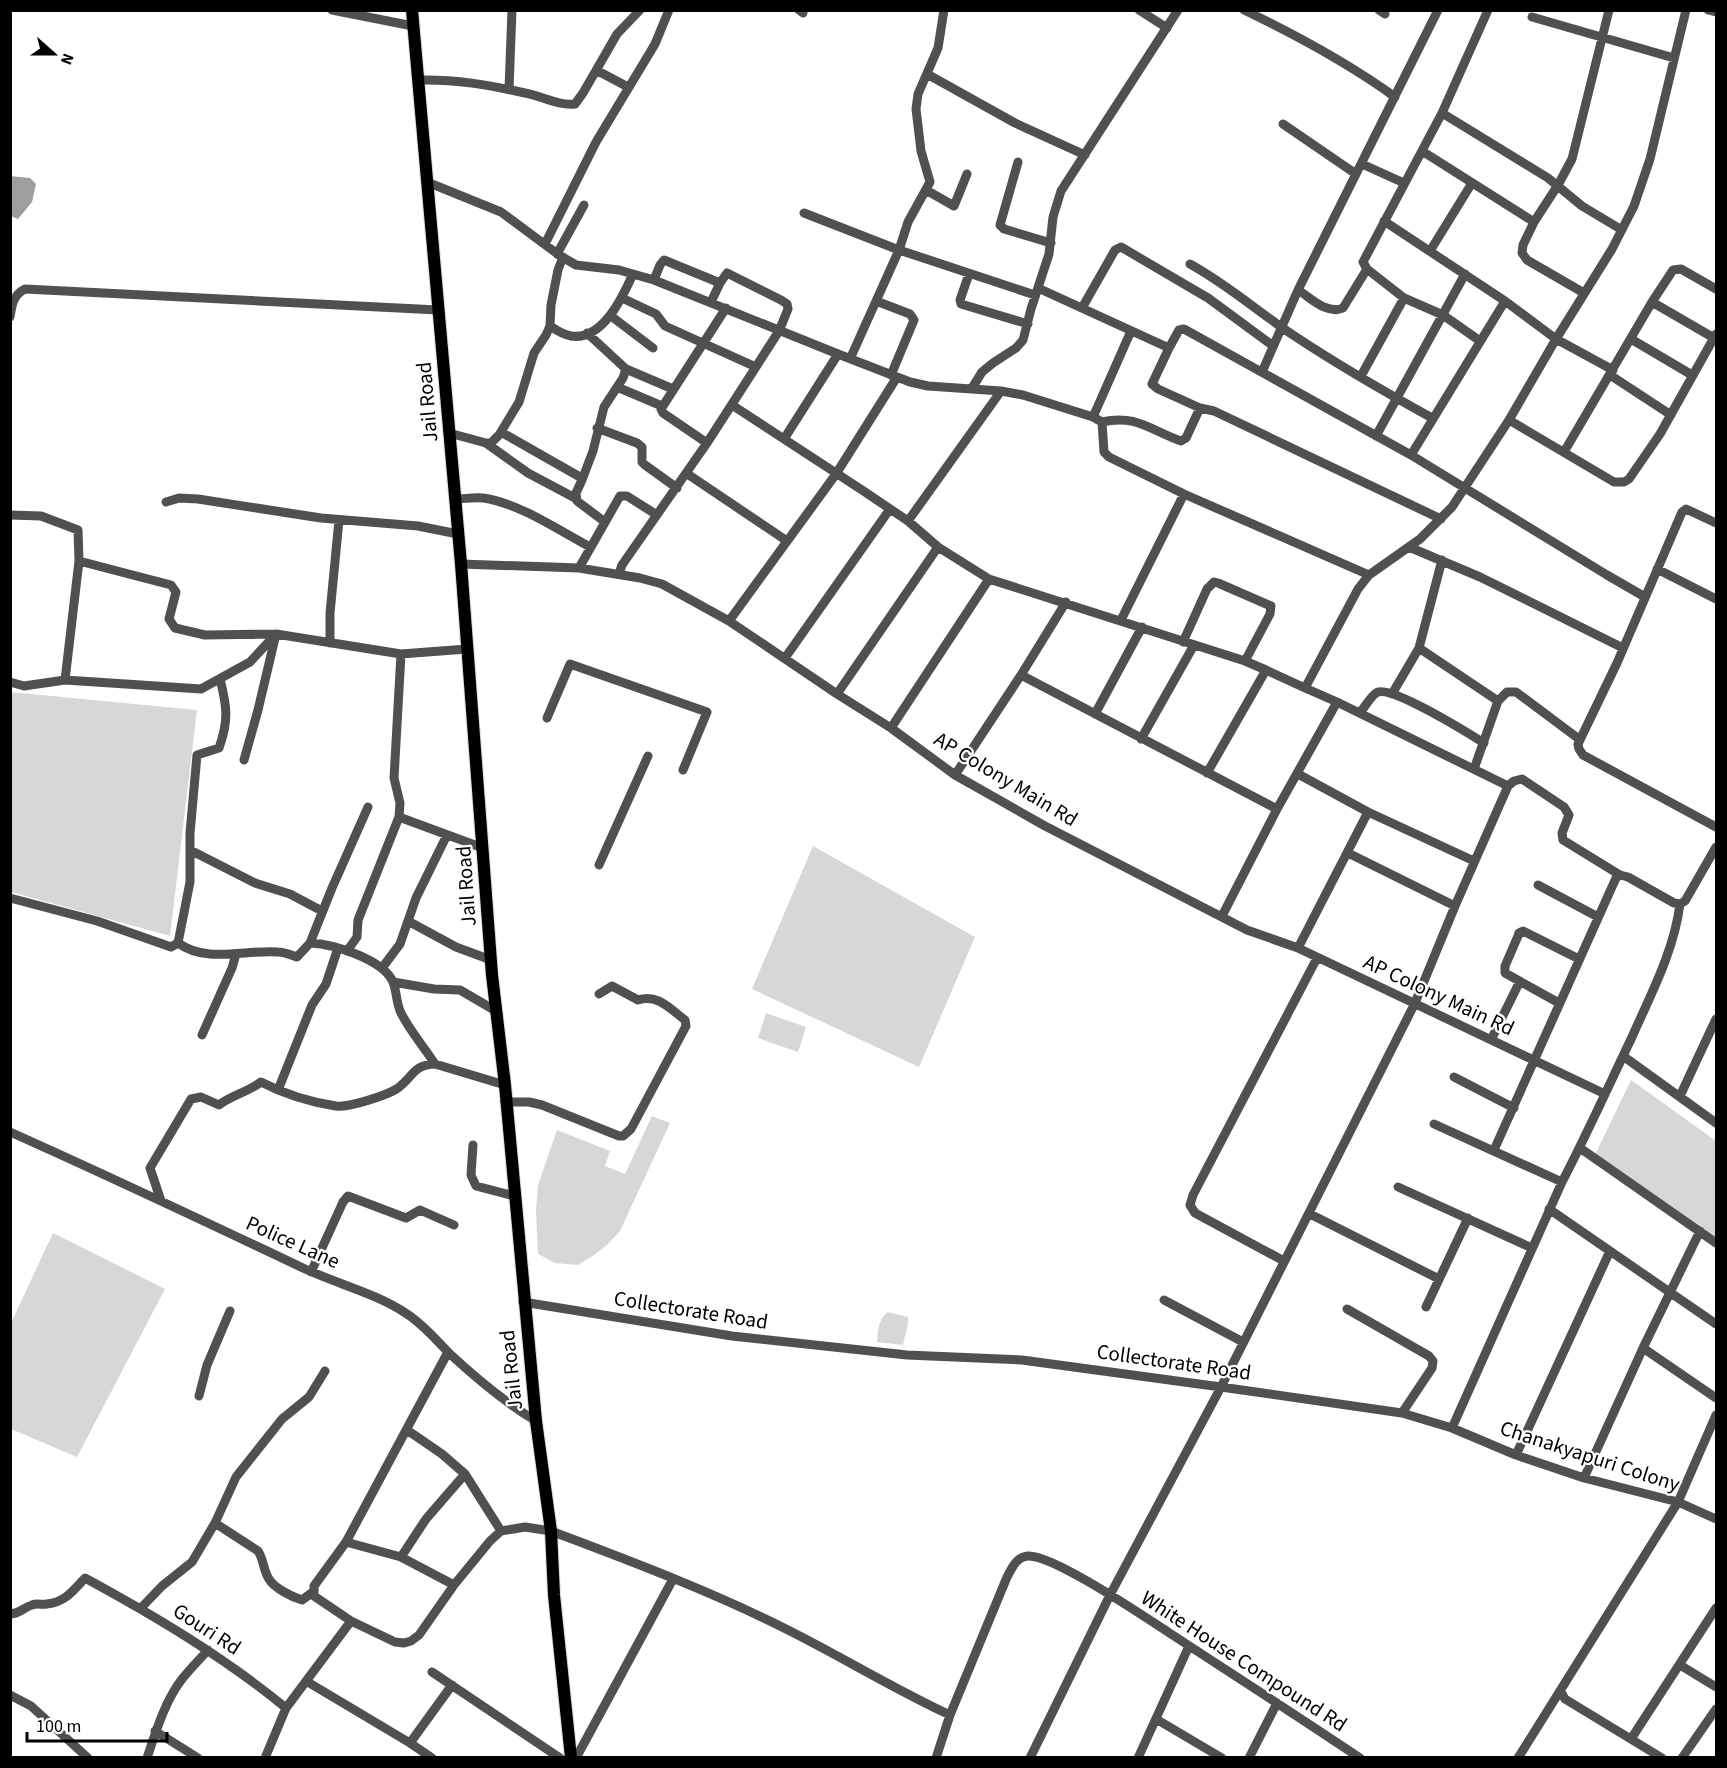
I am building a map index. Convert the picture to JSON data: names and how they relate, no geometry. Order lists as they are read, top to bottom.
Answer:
{
  "streets": {
    "main road": ["Jail Road"],
    "street": [
      "AP Colony Main Rd",
      "Police Lane",
      "Collectorate Road",
      "Chanakyapuri Colony",
      "Gouri Rd",
      "White House Compound Rd"
    ]
  },
  "crossings": [
    ["Jail Road", "AP Colony Main Rd"],
    ["Jail Road", "Police Lane"],
    ["Jail Road", "Collectorate Road"],
    ["Collectorate Road", "Chanakyapuri Colony"]
  ],
  "scale_bar": "100 m",
  "north": "right"
}
